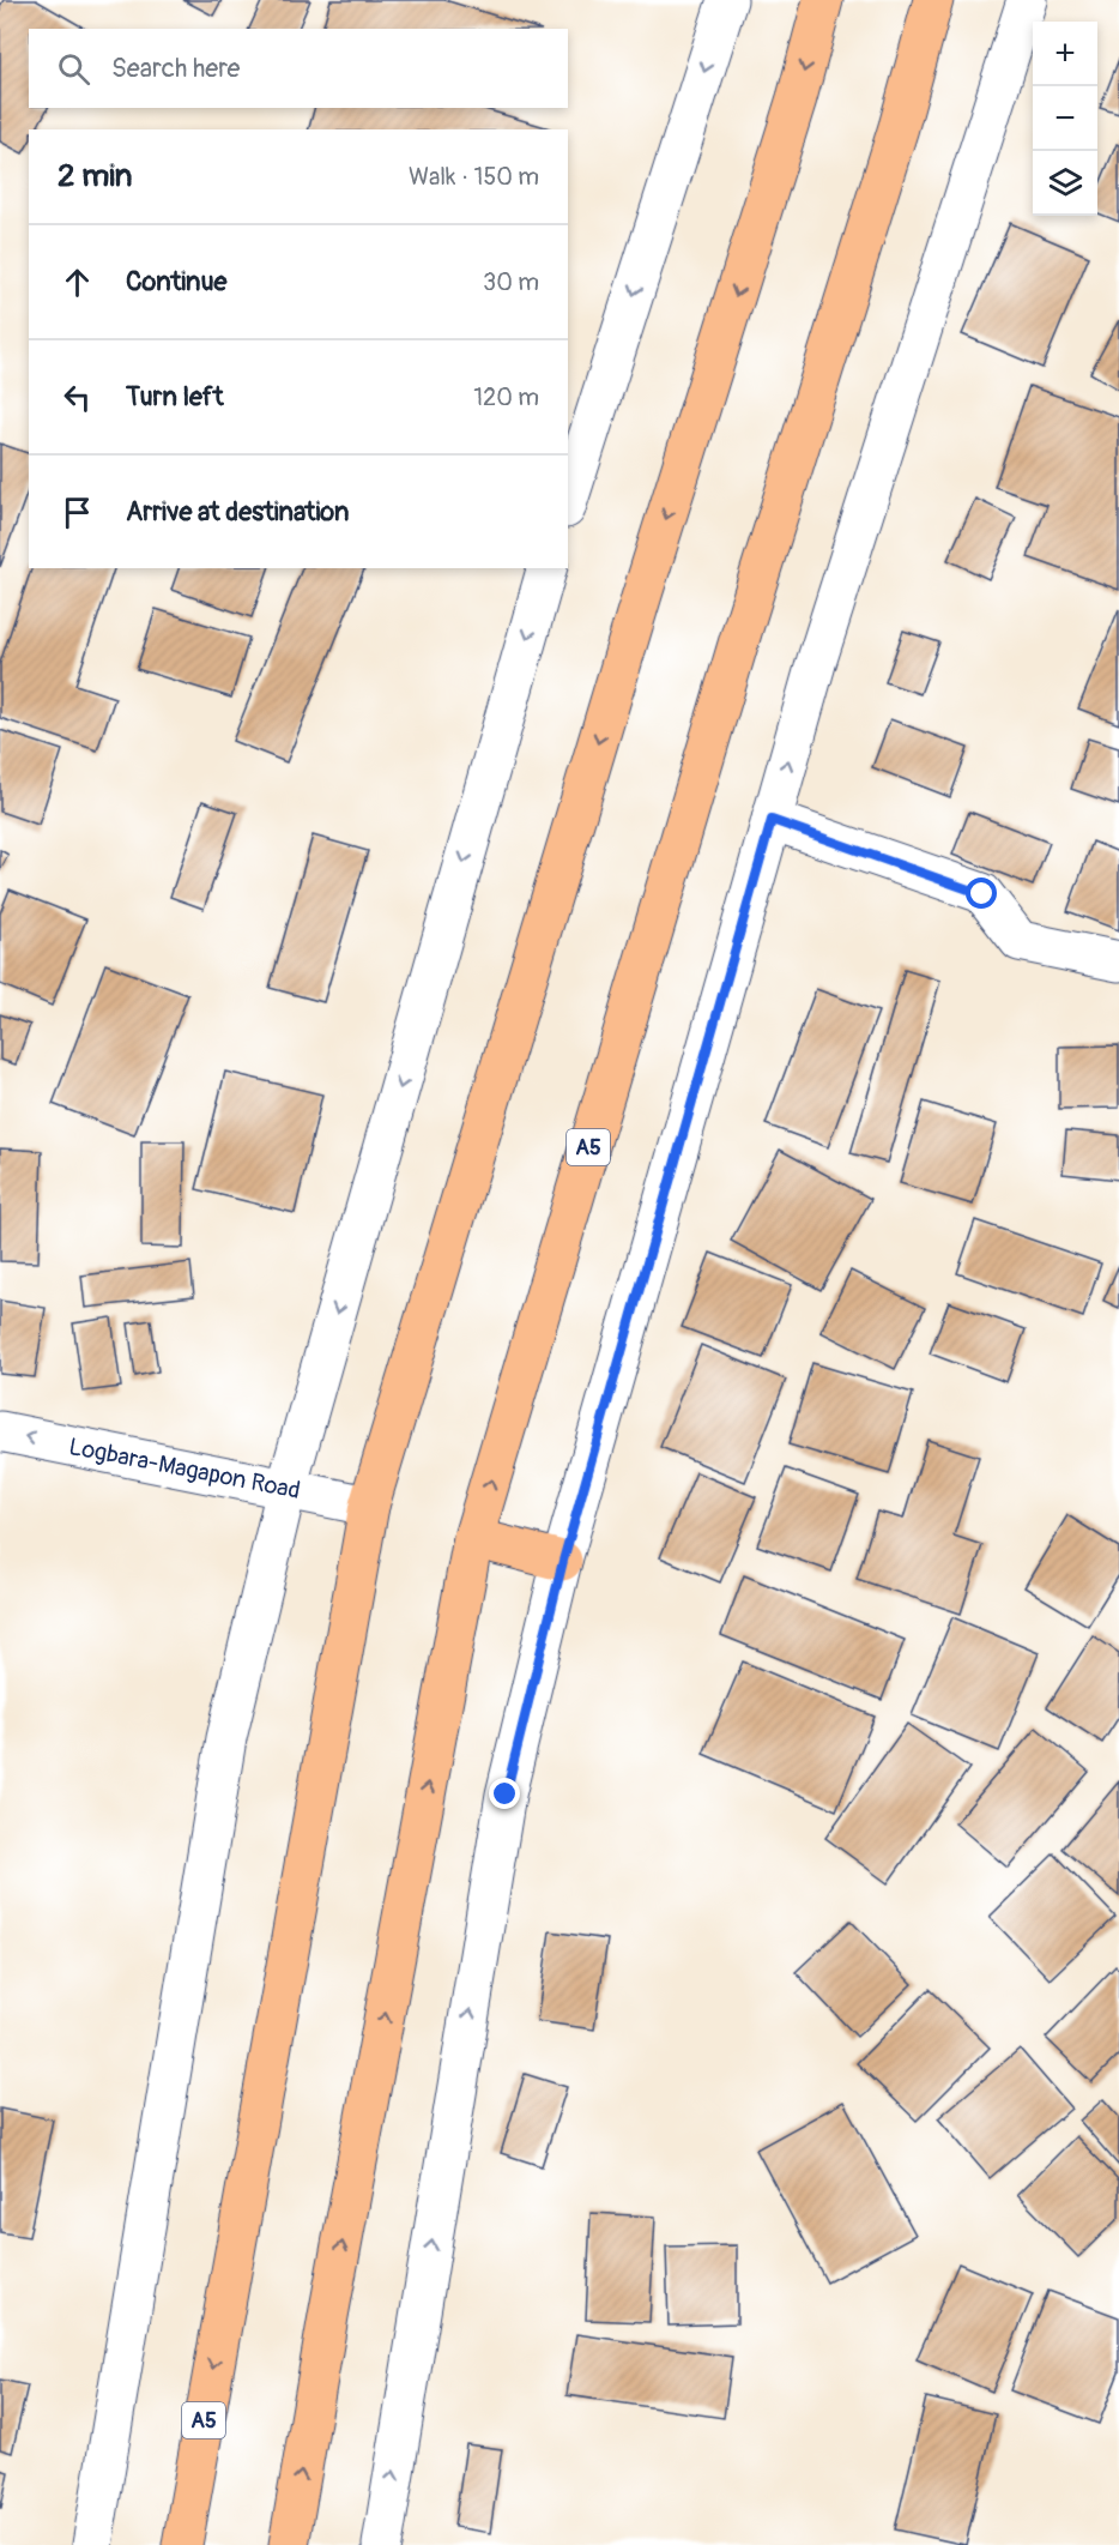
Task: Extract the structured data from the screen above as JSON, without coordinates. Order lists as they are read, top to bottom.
{
  "streets": {
    "highway": ["A5"],
    "street": ["Logbara-Magapon Road"]
  },
  "crossings": [
    ["A5", "Logbara-Magapon Road"]
  ],
  "one_way": ["Logbara-Magapon Road"],
  "page": {
    "map_buttons": ["+", "−"],
    "search": "Search here",
    "heading": ["2 min", "Walk · 150 m"],
    "list": [
      ["Continue", "30 m"],
      ["Turn left", "120 m"],
      "Arrive at destination"
    ]
  }
}
